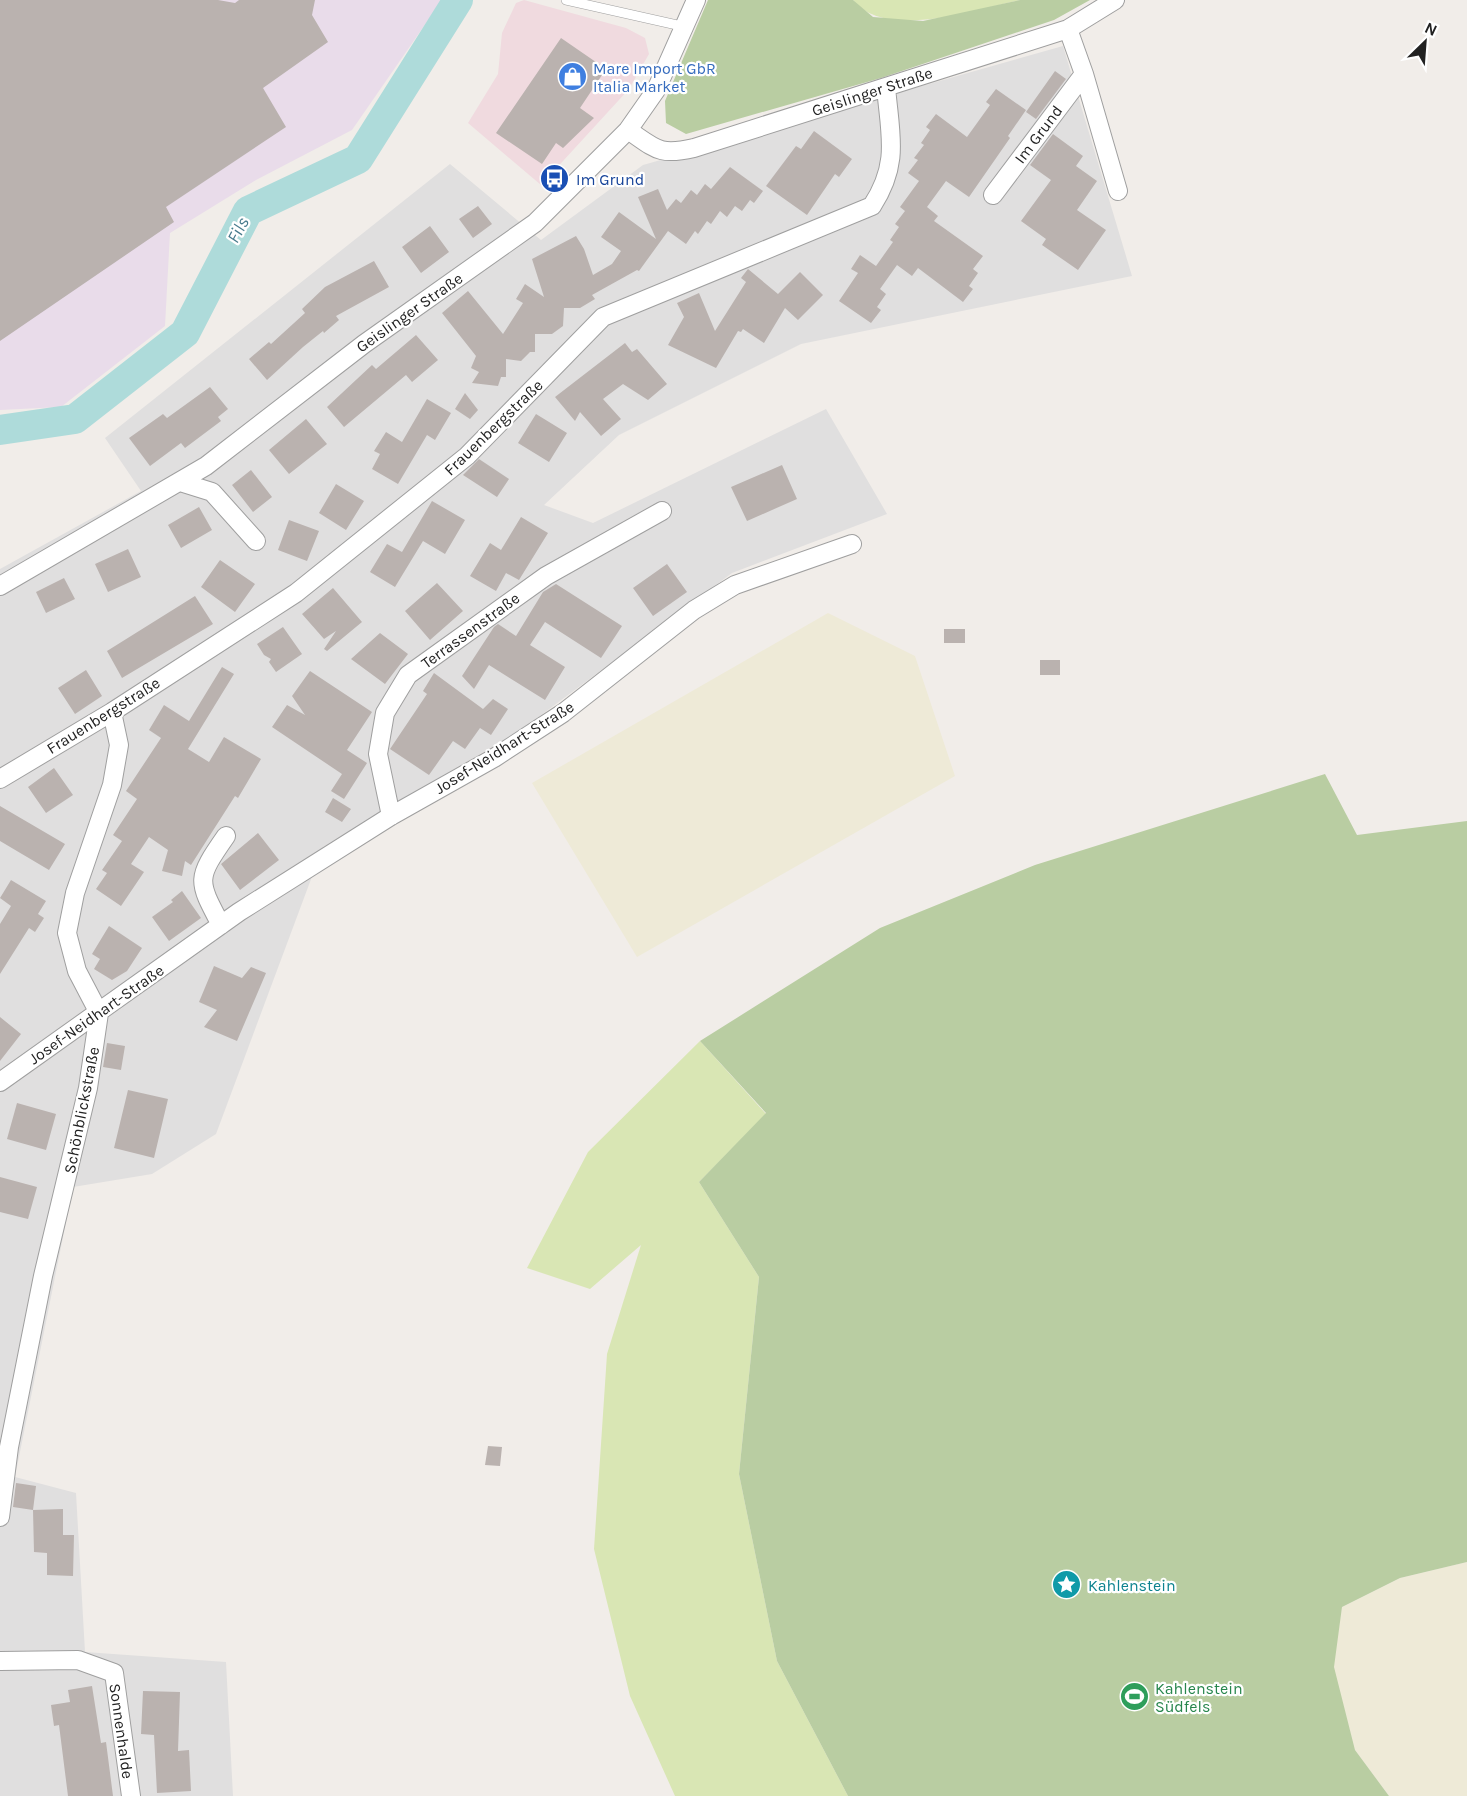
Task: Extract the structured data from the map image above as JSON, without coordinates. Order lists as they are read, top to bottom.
{
  "streets": {
    "street": [
      "Geislinger Straße",
      "Im Grund",
      "Frauenbergstraße",
      "Terrassenstraße",
      "Josef-Neidhart-Straße",
      "Schönblickstraße",
      "Sonnenhalde"
    ]
  },
  "crossings": [
    ["Geislinger Straße", "Frauenbergstraße"],
    ["Terrassenstraße", "Josef-Neidhart-Straße"],
    ["Josef-Neidhart-Straße", "Schönblickstraße"]
  ],
  "water": ["Fils"],
  "places": {
    "shop": ["Mare Import GbR Italia Market"],
    "bus stop": ["Im Grund"],
    "place": ["Kahlenstein"],
    "sports": ["Kahlenstein Südfels"]
  },
  "north": "top right"
}
